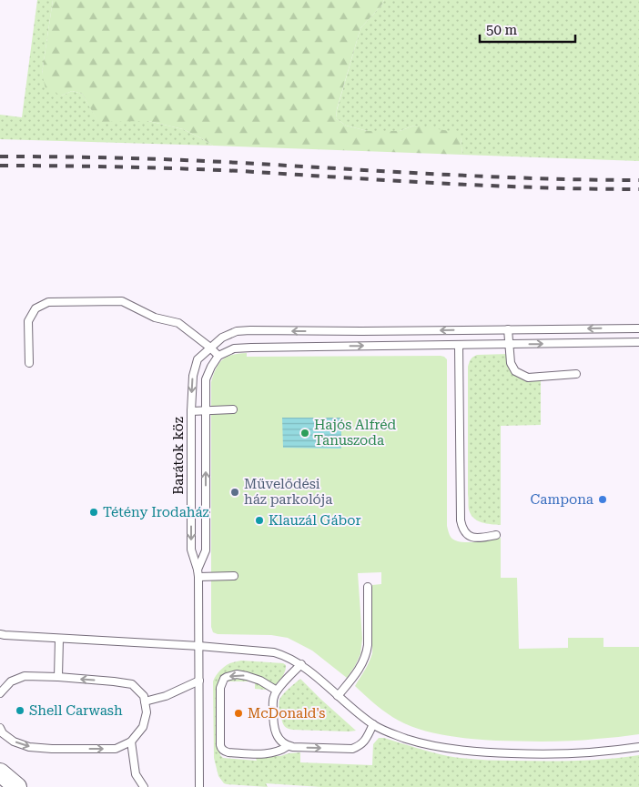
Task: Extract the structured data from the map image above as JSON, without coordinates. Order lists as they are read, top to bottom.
{
  "streets": {
    "lane": ["Barátok köz"]
  },
  "places": [
    "Hajós Alfréd Tanuszoda",
    "Művelődési ház parkolója",
    "Campona",
    "Tétény Irodaház",
    "Klauzál Gábor",
    "Shell Carwash",
    "McDonald's"
  ],
  "scale_bar": "50 m"
}
